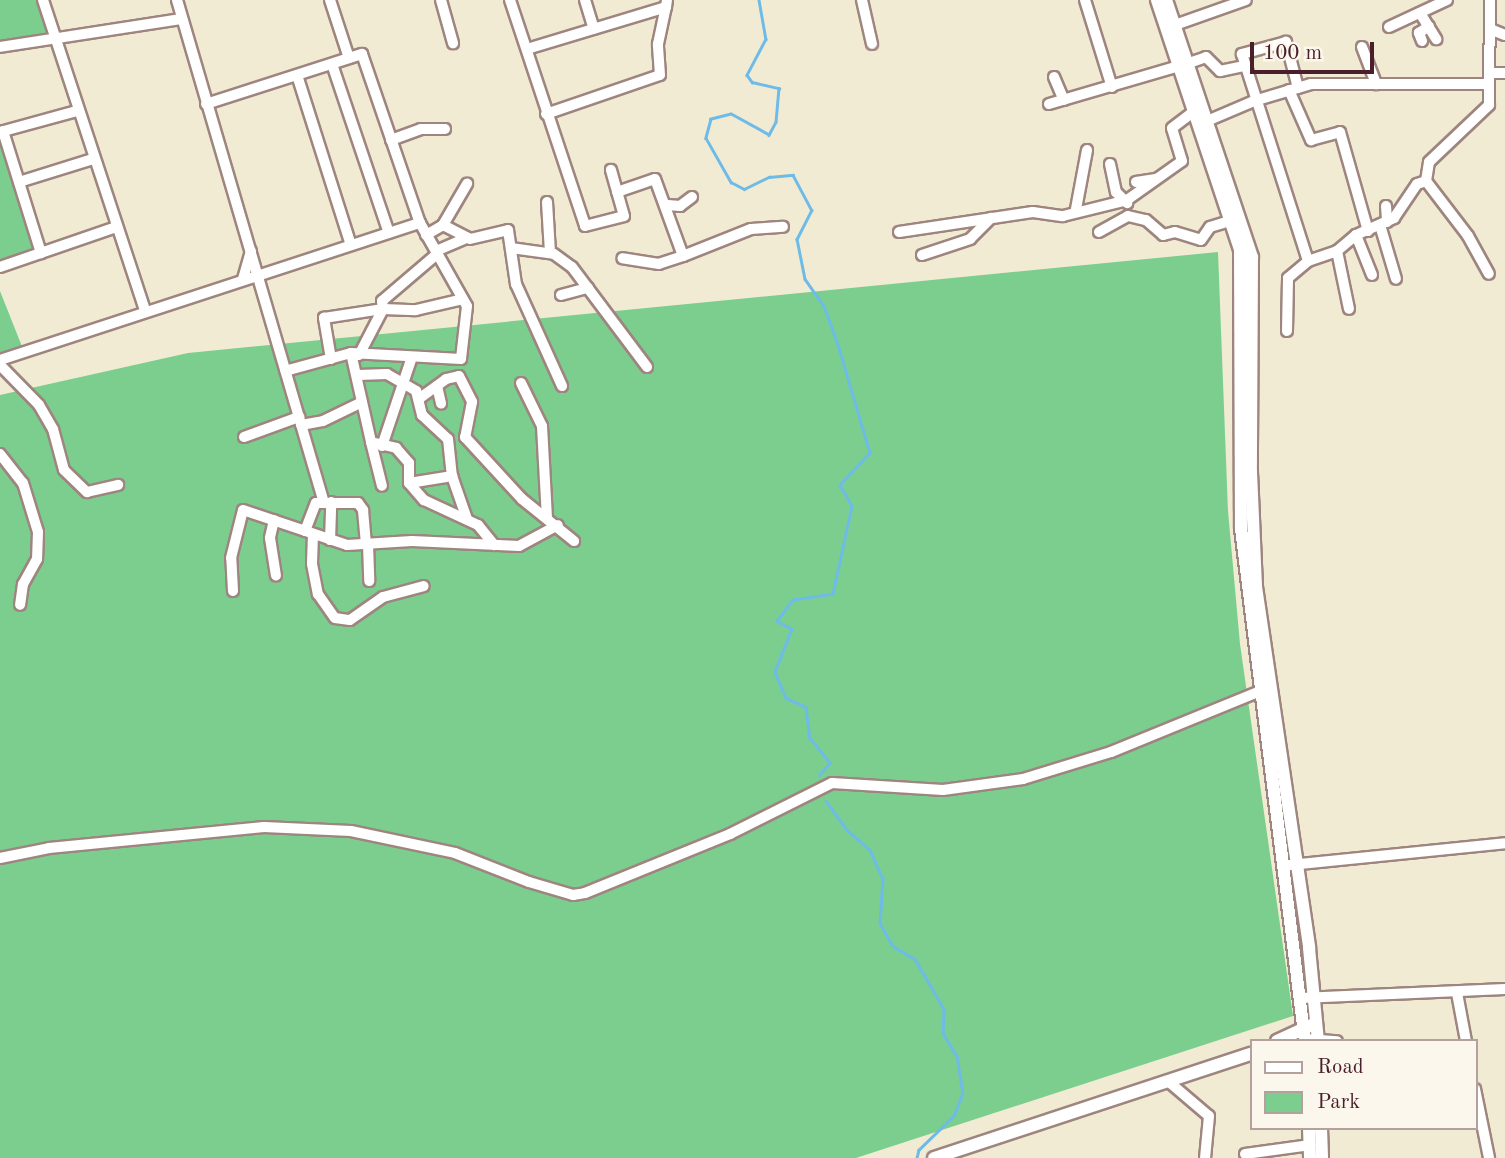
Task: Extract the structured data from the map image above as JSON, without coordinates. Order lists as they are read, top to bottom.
{
  "legend": ["Road", "Park"],
  "scale_bar": "100 m"
}
